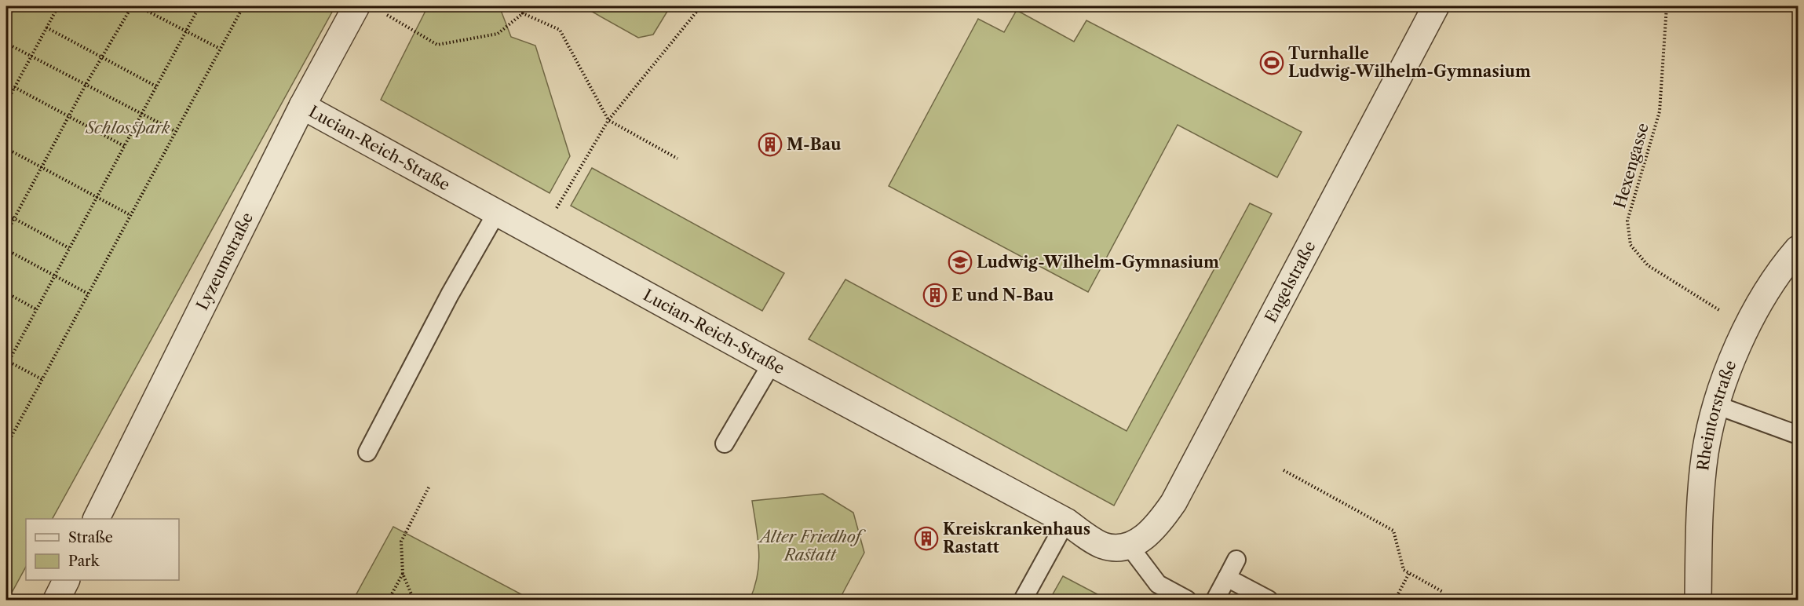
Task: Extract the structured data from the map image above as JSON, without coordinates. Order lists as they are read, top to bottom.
{
  "streets": {
    "street": [
      "Lucian-Reich-Straße",
      "Lyzeumstraße",
      "Engelstraße",
      "Rheintorstraße"
    ],
    "path": ["Hexengasse"]
  },
  "crossings": [
    ["Lucian-Reich-Straße", "Lyzeumstraße"],
    ["Lucian-Reich-Straße", "Engelstraße"],
    ["Hexengasse", "Rheintorstraße"]
  ],
  "parks": ["Schlosspark", "Alter Friedhof Rastatt"],
  "places": {
    "sports": ["Turnhalle Ludwig-Wilhelm-Gymnasium"],
    "building": ["M-Bau", "E und N-Bau", "Kreiskrankenhaus Rastatt"],
    "school or university": ["Ludwig-Wilhelm-Gymnasium"]
  },
  "legend": ["Straße", "Park"]
}
